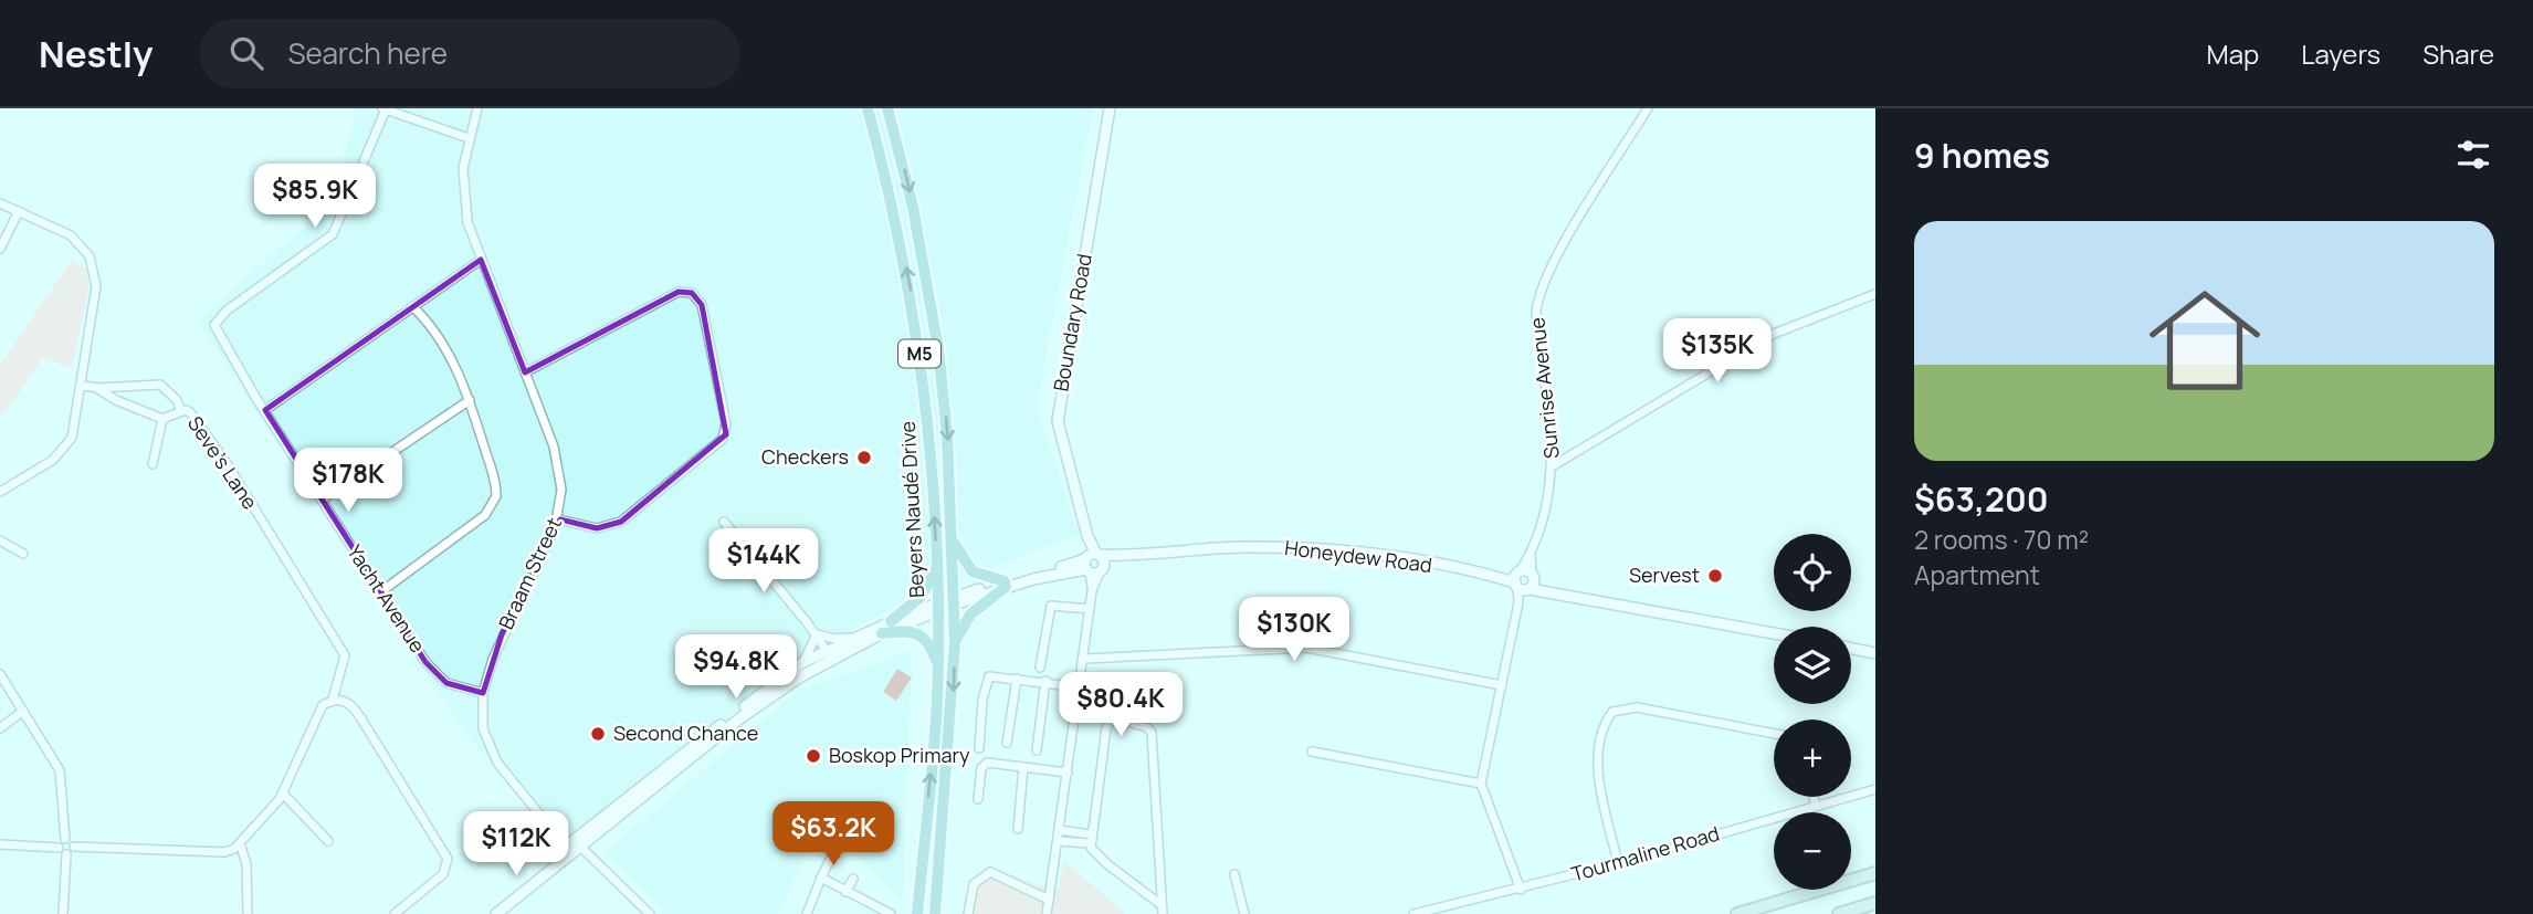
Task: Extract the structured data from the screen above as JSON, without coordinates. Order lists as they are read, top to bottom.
{
  "streets": {
    "main road": ["M5", "Beyers Naudé Drive"],
    "street": [
      "Boundary Road",
      "Sunrise Avenue",
      "Seve's Lane",
      "Honeydew Road",
      "Braam Street",
      "Yacht Avenue",
      "Tourmaline Road"
    ]
  },
  "crossings": [
    ["Boundary Road", "Honeydew Road"],
    ["Sunrise Avenue", "Honeydew Road"],
    ["Beyers Naudé Drive", "Honeydew Road"],
    ["Braam Street", "Yacht Avenue"]
  ],
  "places": [
    "Checkers",
    "Servest",
    "Second Chance",
    "Boskop Primary"
  ],
  "page": {
    "header": "Nestly",
    "search": "Search here",
    "nav": ["Map", "Layers", "Share"],
    "heading": "9 homes",
    "price": [
      "$85.9K",
      "$135K",
      "$178K",
      "$144K",
      "$130K",
      "$94.8K",
      "$80.4K",
      "$63.2K",
      "$112K"
    ],
    "list": [
      {
        "name": "$63,200",
        "note": "2 rooms · 70 m² · Apartment"
      }
    ],
    "map_buttons": ["+", "−"]
  }
}
